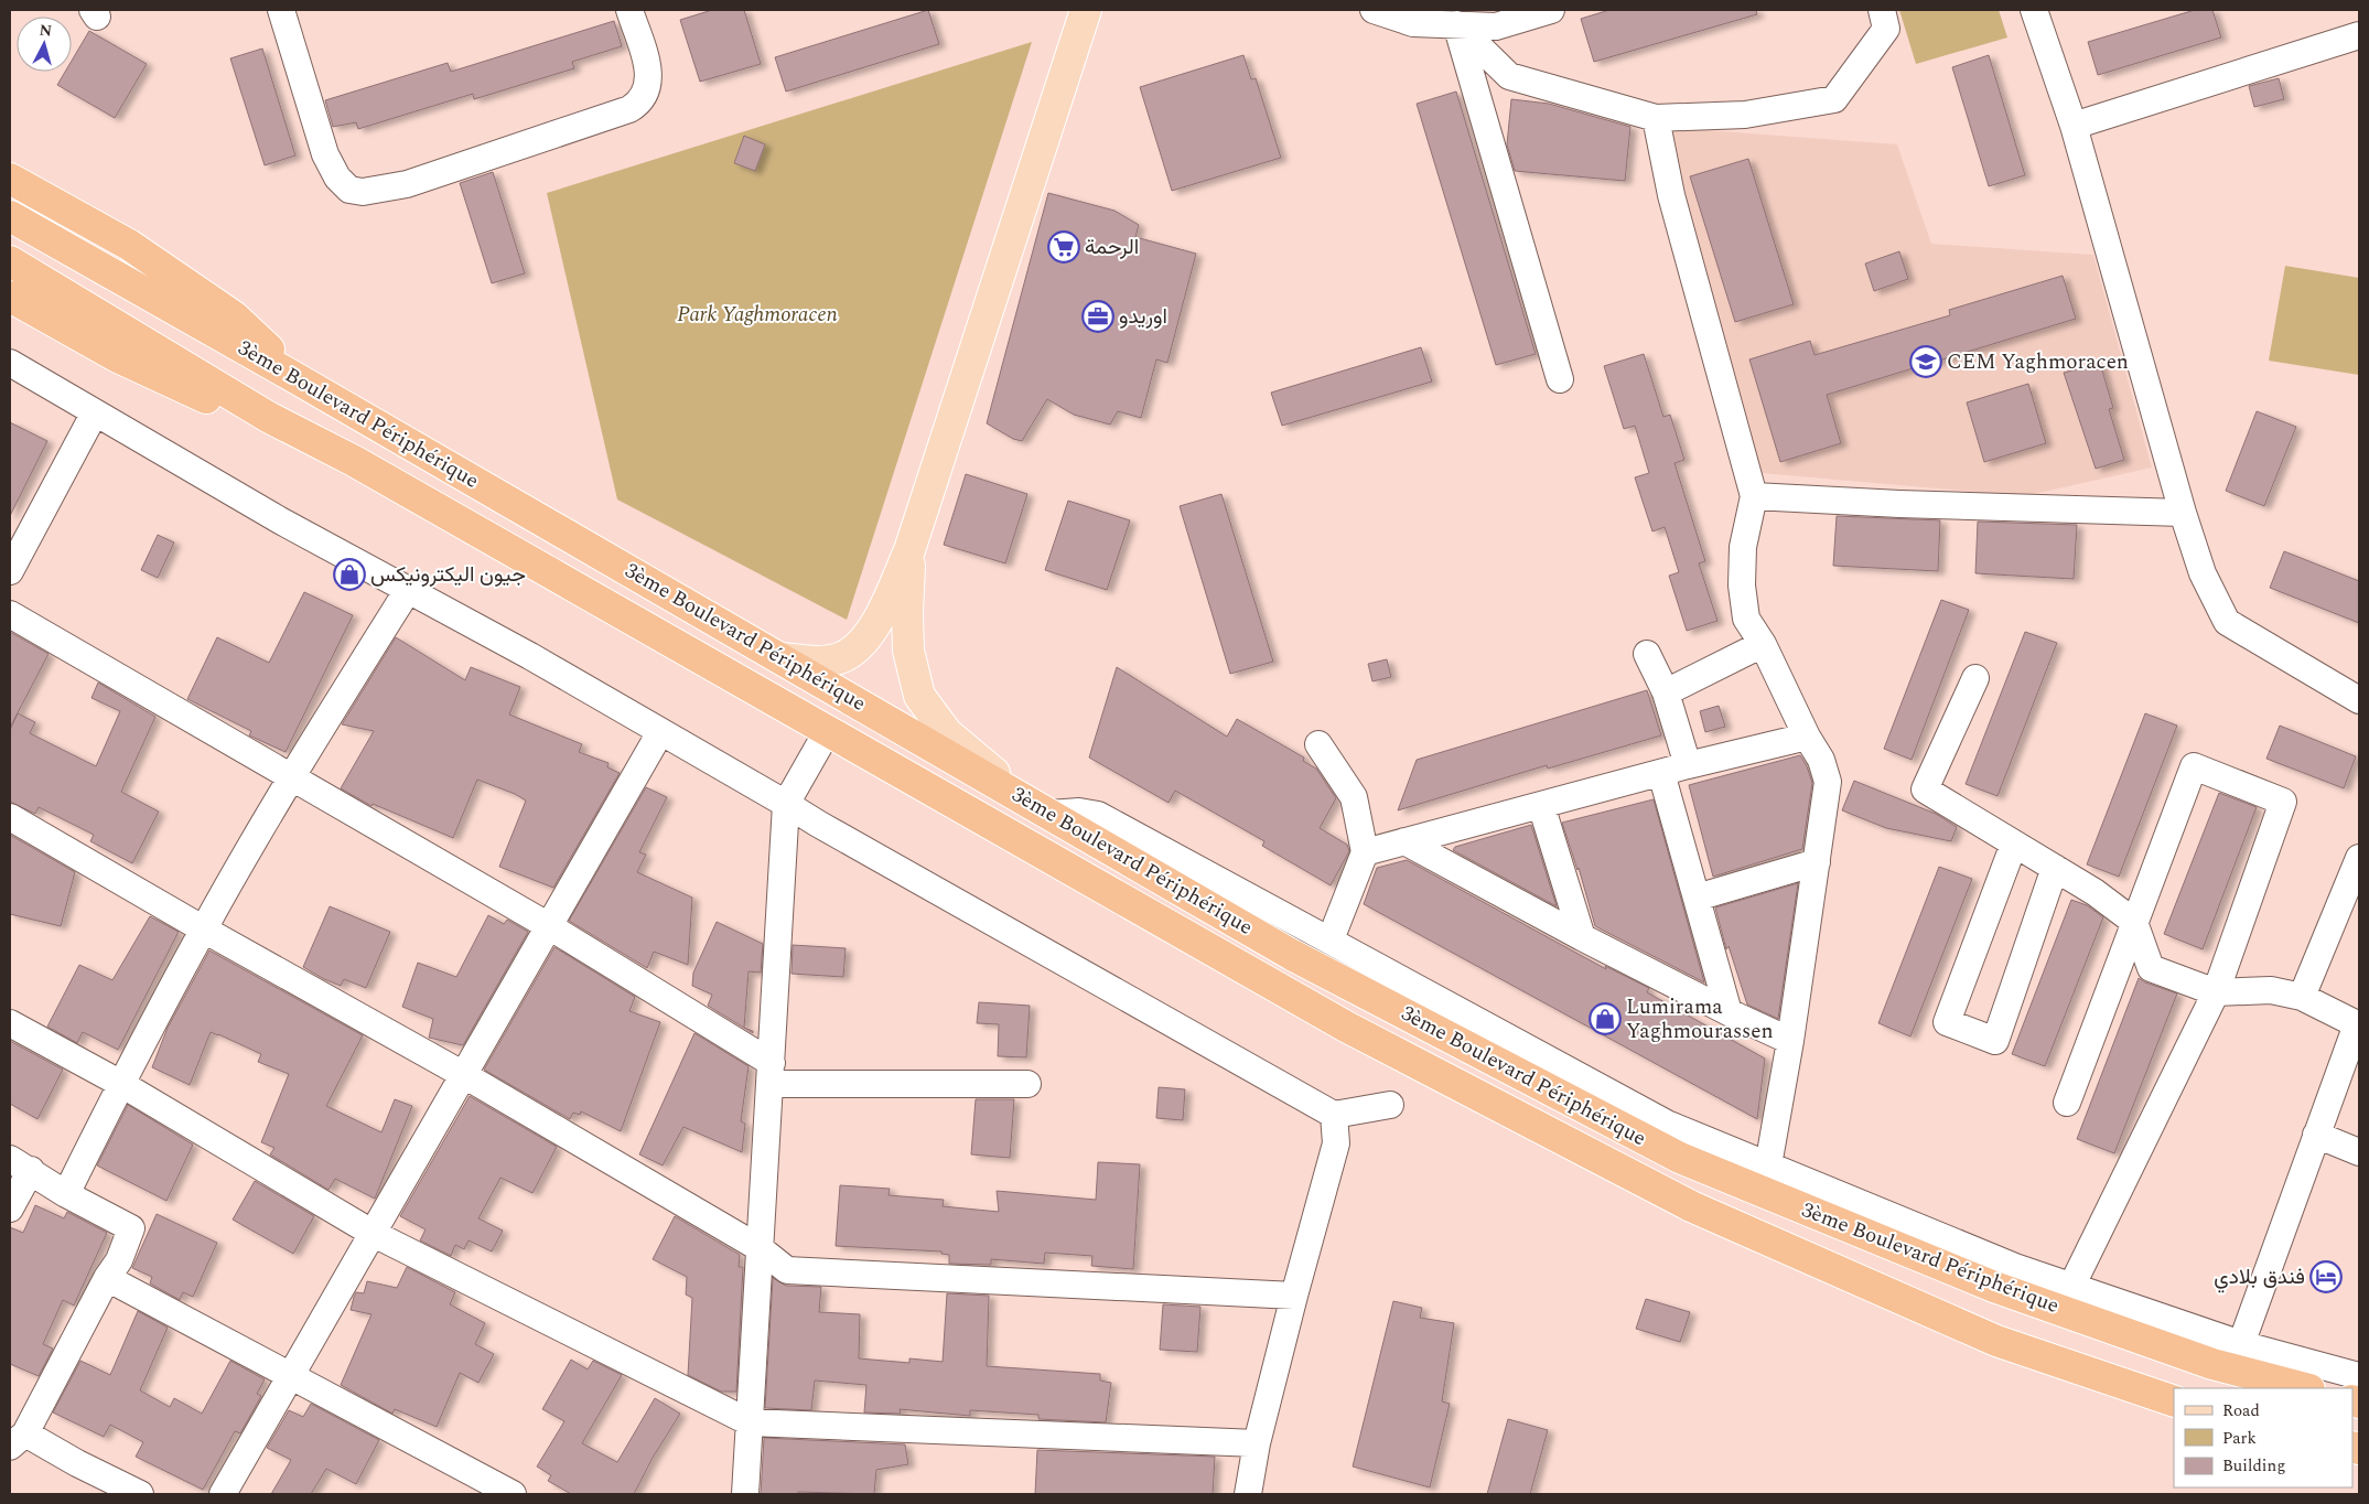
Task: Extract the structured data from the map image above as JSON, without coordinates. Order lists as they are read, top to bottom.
{
  "streets": {
    "highway": ["3ème Boulevard Périphérique"]
  },
  "parks": ["Park Yaghmoracen"],
  "places": {
    "supermarket": ["الرحمة"],
    "office": ["اوريدو"],
    "school or university": ["CEM Yaghmoracen"],
    "shop": ["جيون اليكترونيكس", "Lumirama Yaghmourassen"],
    "hotel": ["فندق بلادي"]
  },
  "legend": ["Road", "Park", "Building"],
  "north": "top"
}
